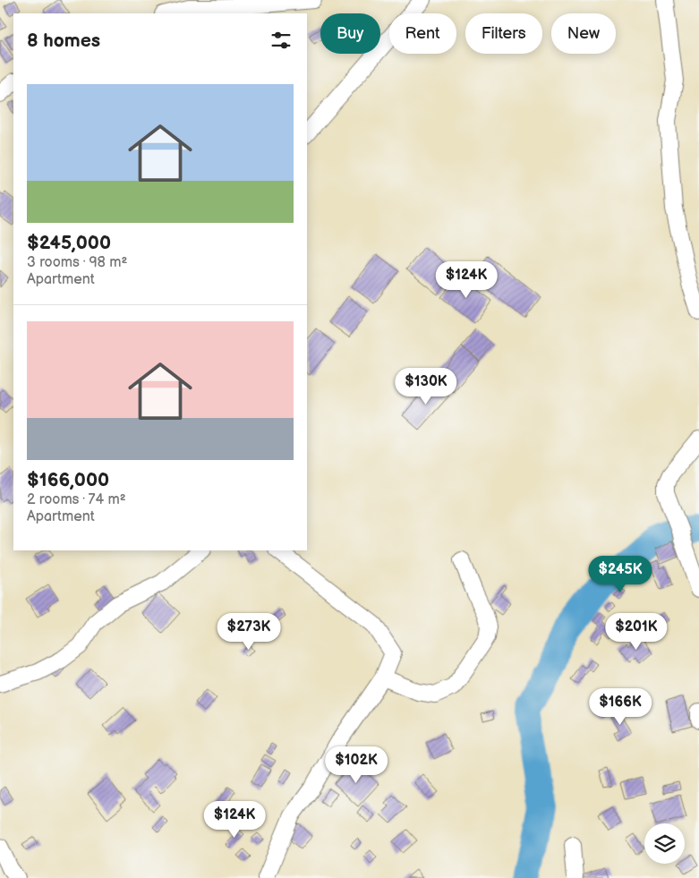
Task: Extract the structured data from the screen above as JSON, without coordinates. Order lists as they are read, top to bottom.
{
  "page": {
    "chip": [
      "Buy",
      "Rent",
      "Filters",
      "New"
    ],
    "heading": "8 homes",
    "list": [
      {
        "name": "$245,000",
        "note": "3 rooms · 98 m² · Apartment"
      },
      {
        "name": "$166,000",
        "note": "2 rooms · 74 m² · Apartment"
      }
    ],
    "price": [
      "$124K",
      "$130K",
      "$245K",
      "$273K",
      "$201K",
      "$166K",
      "$102K",
      "$124K"
    ]
  }
}
